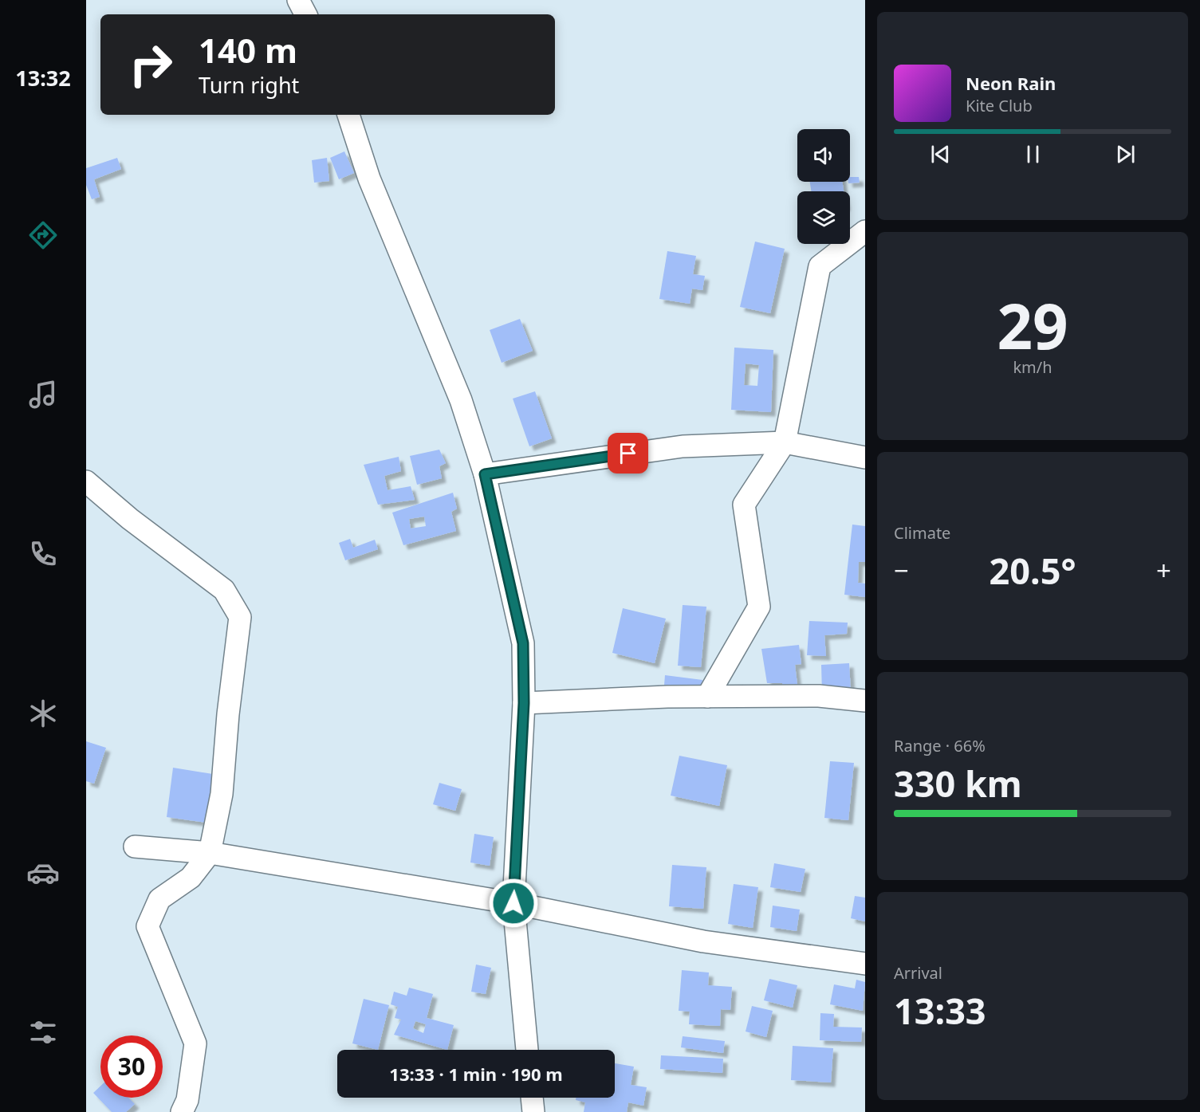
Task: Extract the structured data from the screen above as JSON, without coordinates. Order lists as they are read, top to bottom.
{
  "page": {
    "tabs": "13:32",
    "turn": ["140 m", "Turn right"],
    "song": ["Neon Rain", "Kite Club"],
    "tile": [
      ["29", "km/h"],
      "Climate",
      ["Range · 66%", "330 km"],
      ["Arrival", "13:33"]
    ],
    "heat": ["−", "20.5°", "+"],
    "limit": "30",
    "trip": "13:33 · 1 min · 190 m"
  }
}
